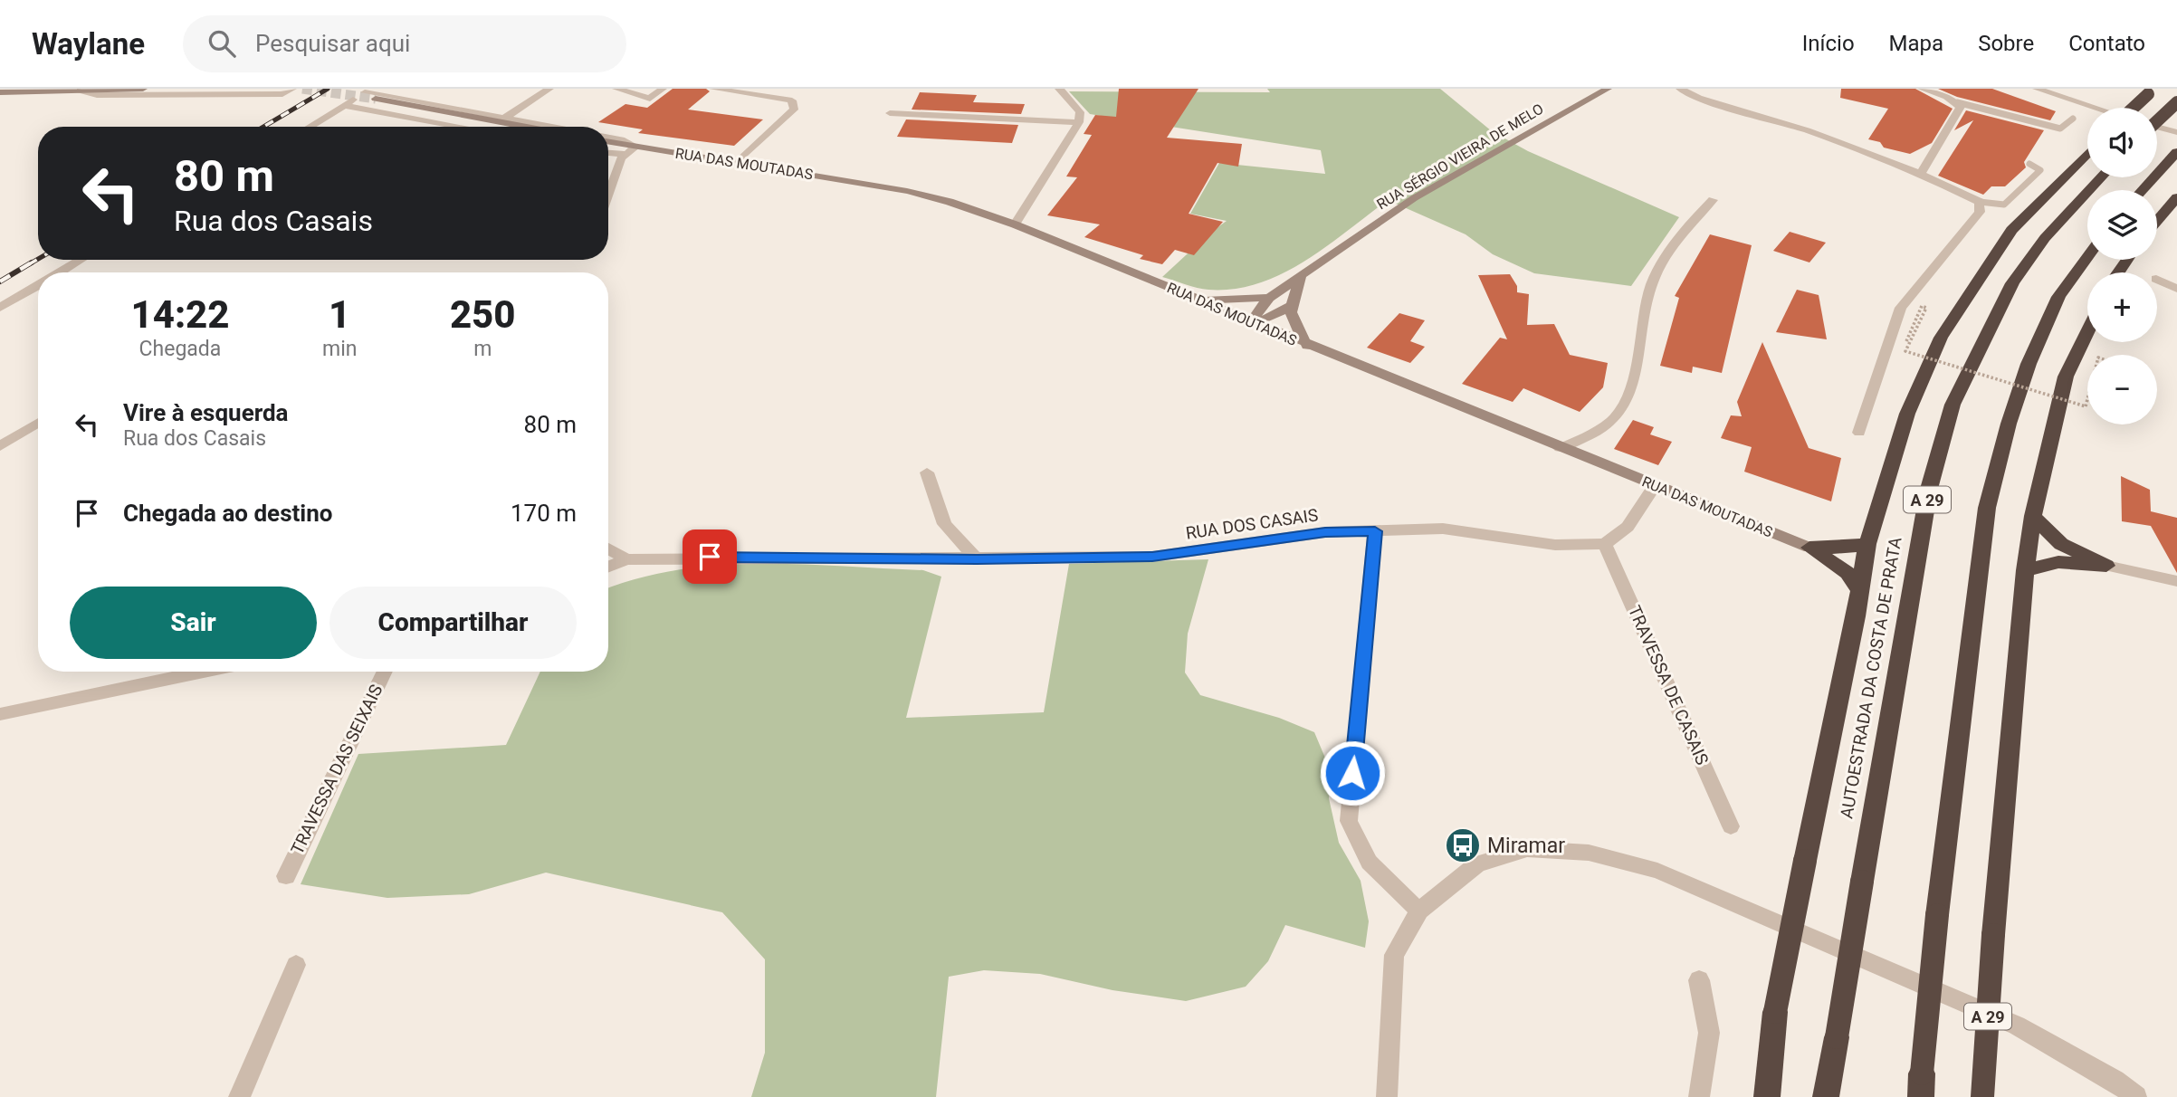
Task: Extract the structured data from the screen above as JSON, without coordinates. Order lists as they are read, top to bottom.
{
  "streets": {
    "highway": ["A 29", "AUTOESTRADA DA COSTA DE PRATA"],
    "main road": ["RUA SÉRGIO VIEIRA DE MELO", "RUA DAS MOUTADAS"],
    "street": ["RUA DOS CASAIS", "TRAVESSA DE CASAIS", "TRAVESSA DAS SEIXAIS"]
  },
  "crossings": [
    ["RUA SÉRGIO VIEIRA DE MELO", "RUA DAS MOUTADAS"],
    ["RUA DOS CASAIS", "TRAVESSA DE CASAIS"]
  ],
  "places": {
    "bus stop": ["Miramar"]
  },
  "page": {
    "header": "Waylane",
    "search": "Pesquisar aqui",
    "nav": [
      "Início",
      "Mapa",
      "Sobre",
      "Contato"
    ],
    "map_buttons": ["+", "−"],
    "turn": ["80 m", "Rua dos Casais"],
    "eta": [
      "14:22",
      "Chegada",
      "1",
      "min",
      "250",
      "m"
    ],
    "list": [
      {
        "name": "Vire à esquerda",
        "note": "Rua dos Casais",
        "value": "80 m"
      },
      {
        "name": "Chegada ao destino",
        "value": "170 m"
      }
    ],
    "buttons": ["Sair", "Compartilhar"]
  }
}
